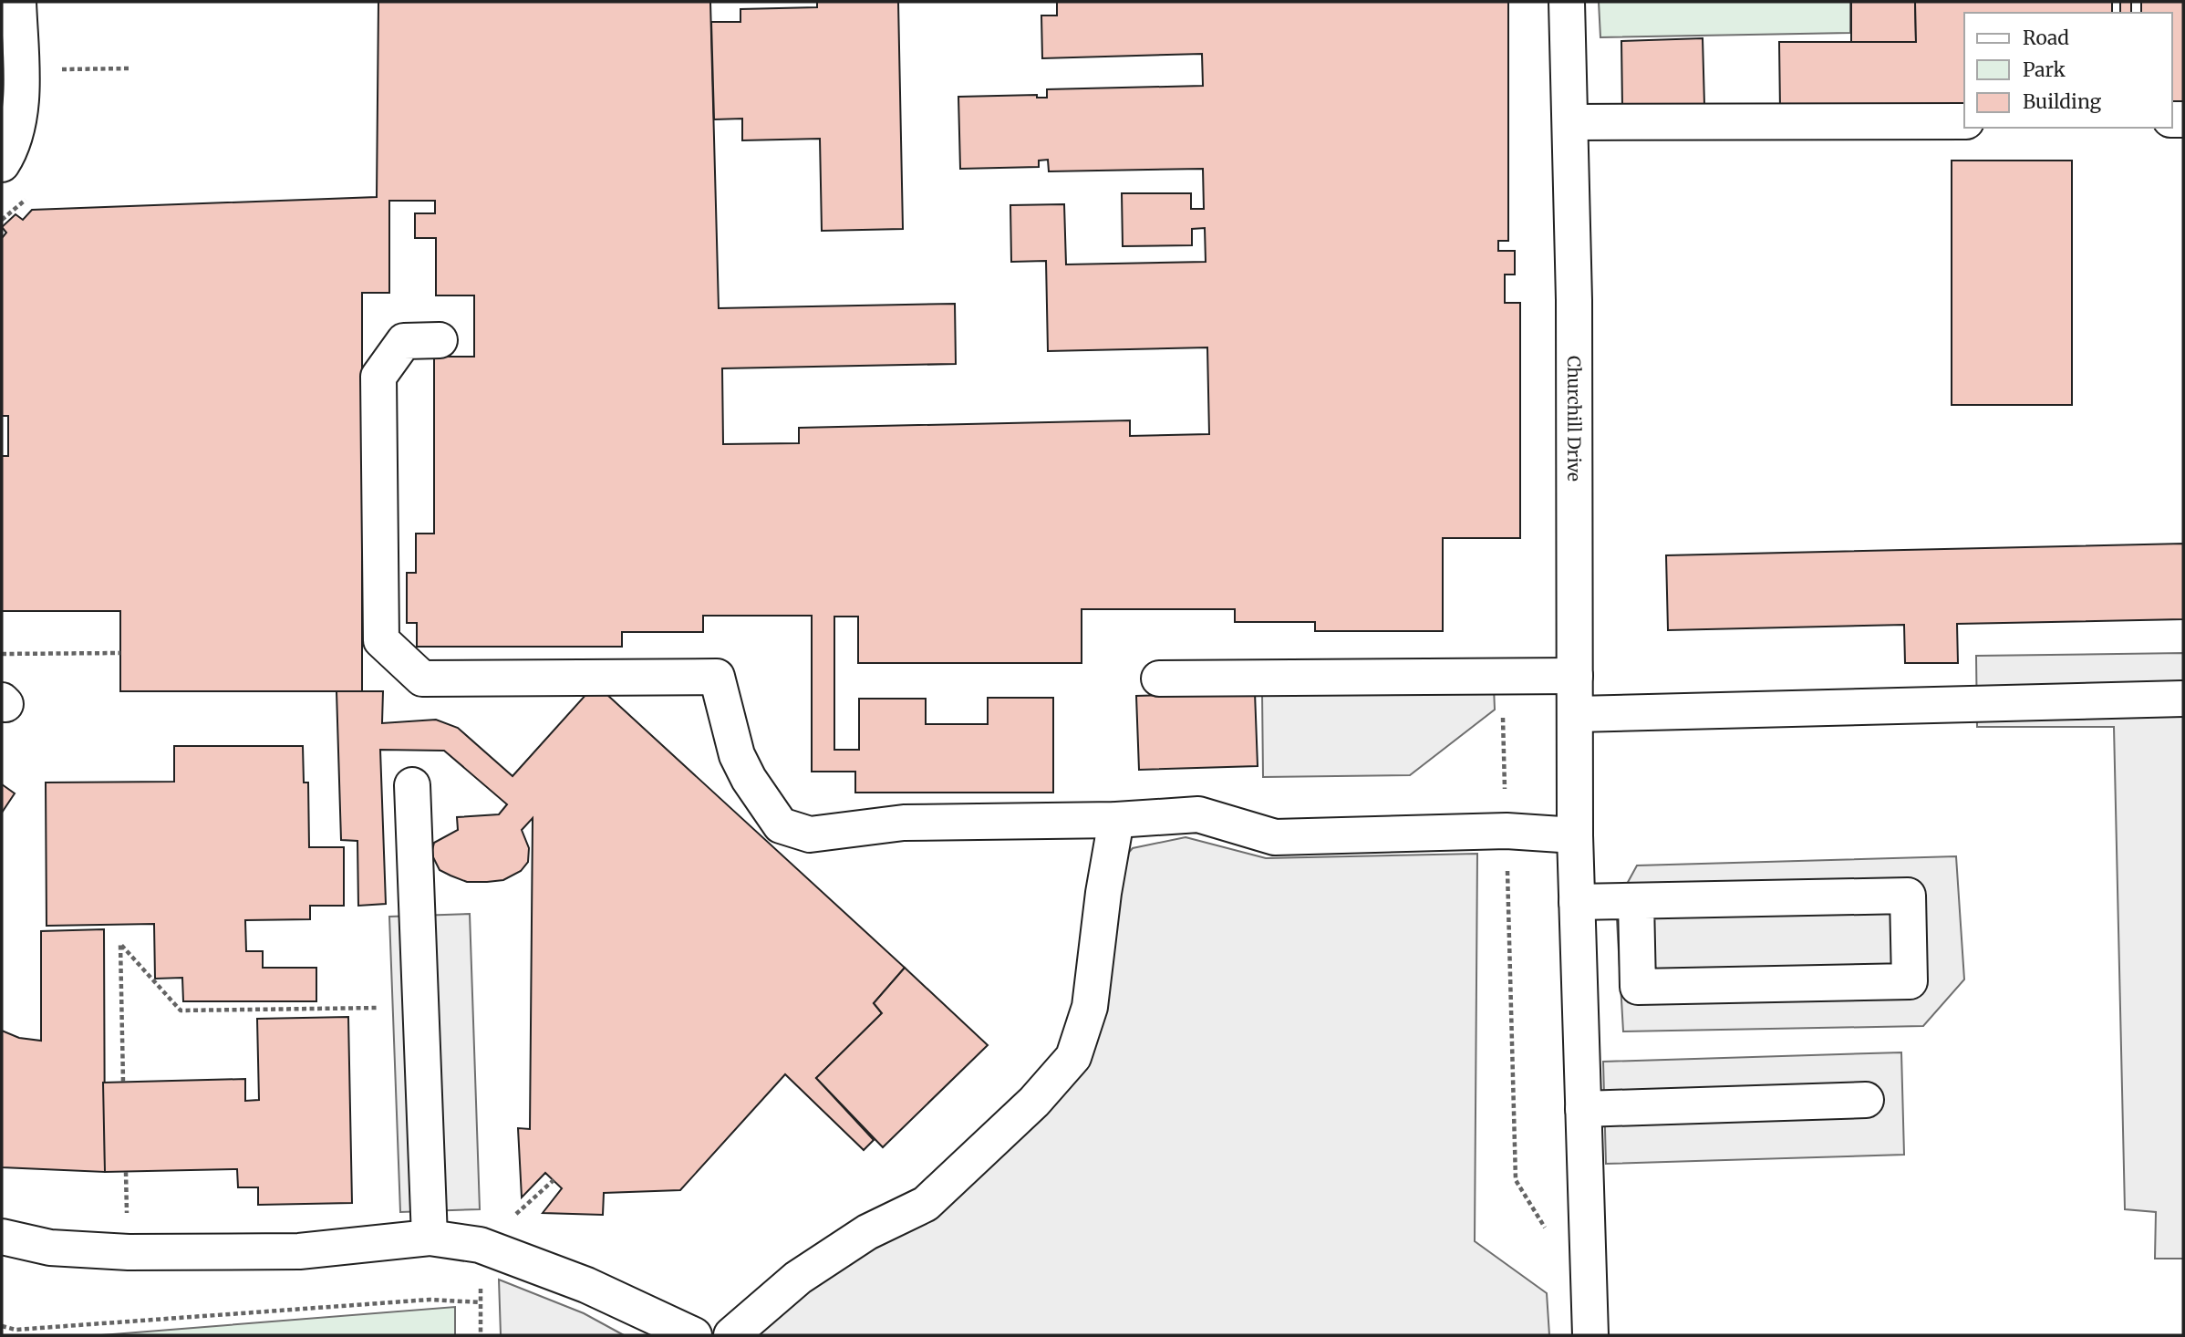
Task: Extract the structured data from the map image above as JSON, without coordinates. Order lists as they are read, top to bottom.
{
  "streets": {
    "street": ["Churchill Drive"]
  },
  "legend": ["Road", "Park", "Building"]
}
